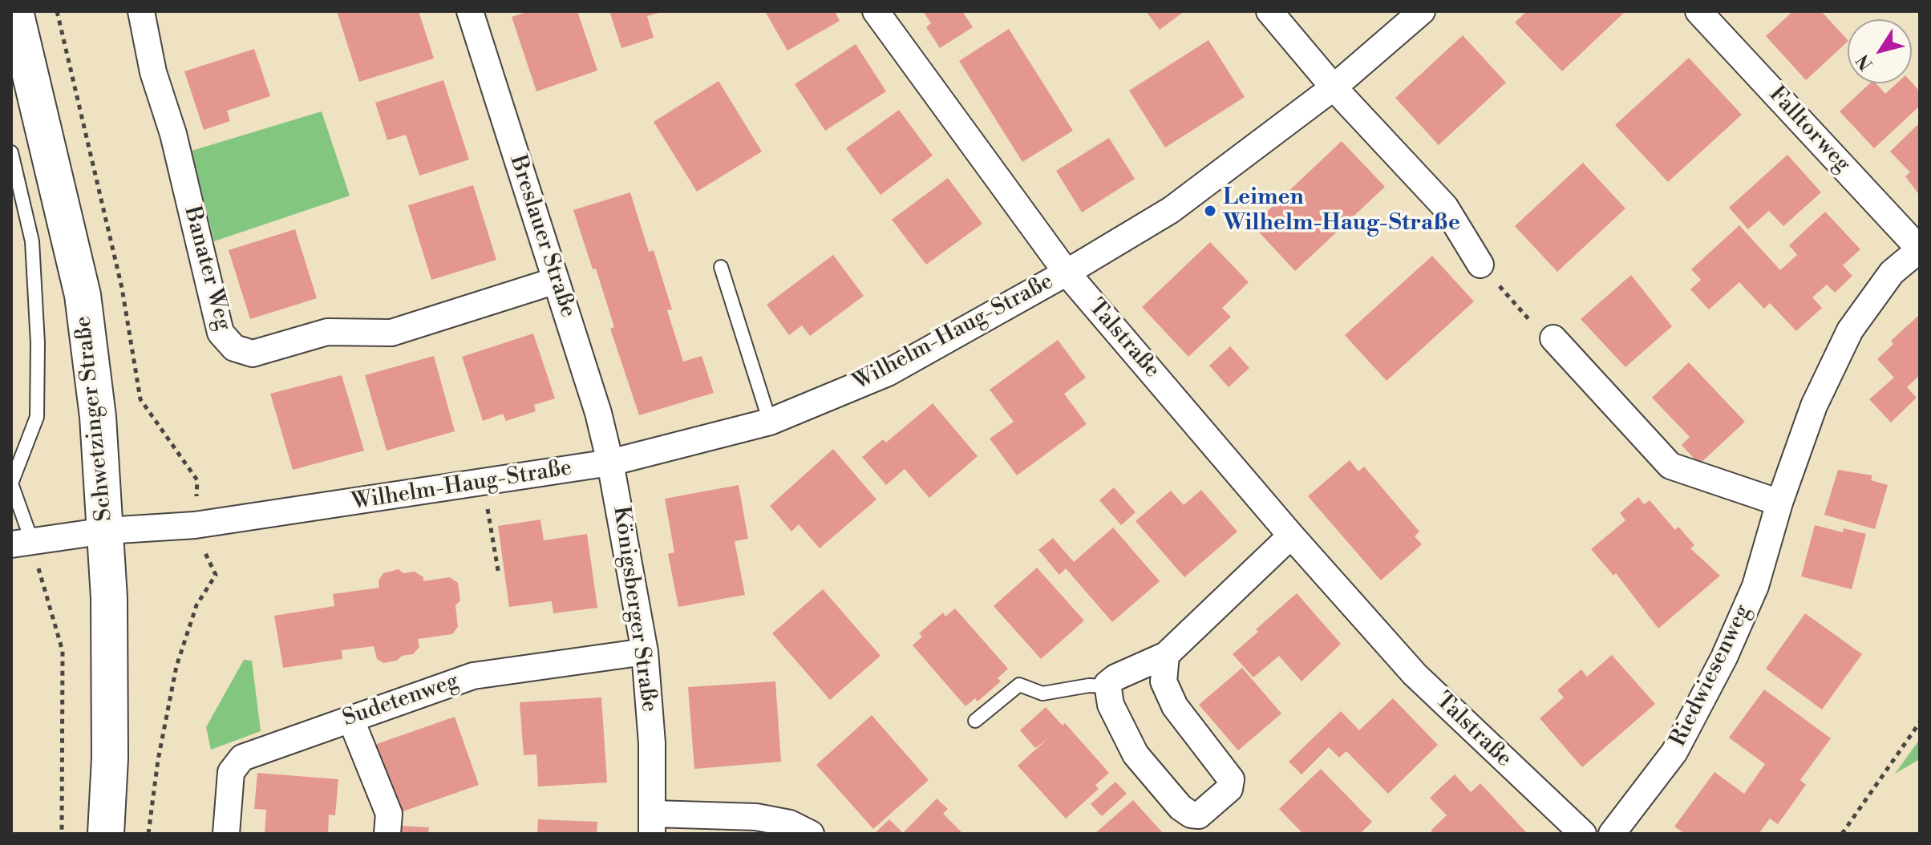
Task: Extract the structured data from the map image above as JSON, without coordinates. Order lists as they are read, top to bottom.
{
  "streets": {
    "main road": ["Schwetzinger Straße"],
    "street": [
      "Falltorweg",
      "Breslauer Straße",
      "Banater Weg",
      "Wilhelm-Haug-Straße",
      "Talstraße",
      "Königsberger Straße",
      "Riedwiesenweg",
      "Sudetenweg"
    ]
  },
  "crossings": [
    ["Falltorweg", "Riedwiesenweg"],
    ["Breslauer Straße", "Banater Weg"],
    ["Breslauer Straße", "Wilhelm-Haug-Straße"],
    ["Breslauer Straße", "Königsberger Straße"],
    ["Wilhelm-Haug-Straße", "Talstraße"],
    ["Wilhelm-Haug-Straße", "Schwetzinger Straße"],
    ["Wilhelm-Haug-Straße", "Königsberger Straße"],
    ["Königsberger Straße", "Sudetenweg"]
  ],
  "places": ["Leimen Wilhelm-Haug-Straße"],
  "north": "bottom left"
}
